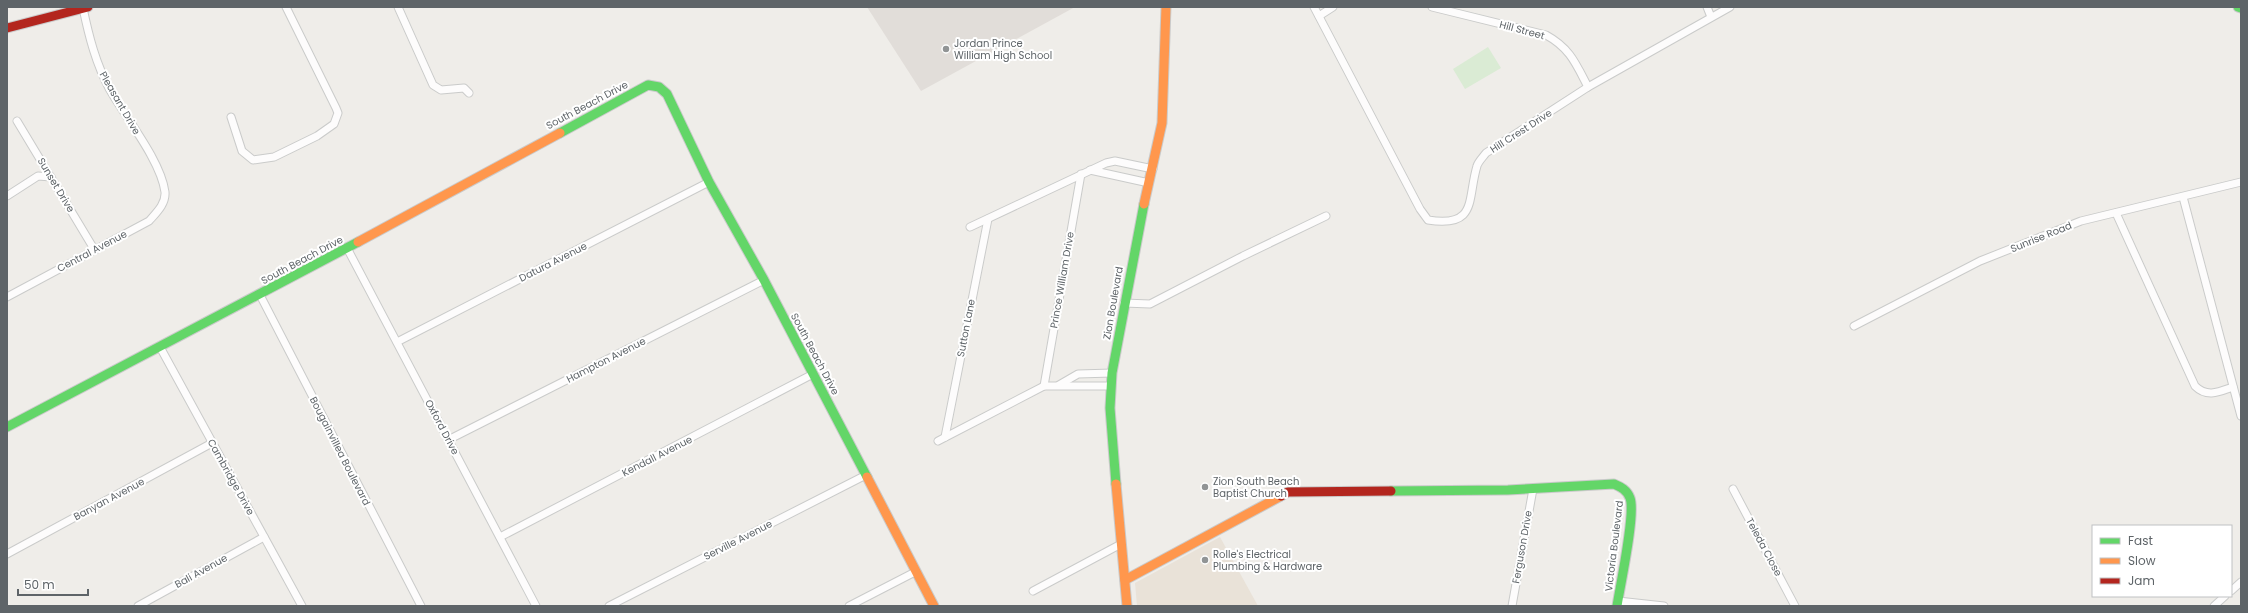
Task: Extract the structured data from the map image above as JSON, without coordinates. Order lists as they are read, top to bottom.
{
  "streets": {
    "street": [
      "Hill Street",
      "Pleasant Drive",
      "South Beach Drive",
      "Hill Crest Drive",
      "Sunset Drive",
      "Sunrise Road",
      "Central Avenue",
      "Datura Avenue",
      "Prince William Drive",
      "Zion Boulevard",
      "Sutton Lane",
      "Hampton Avenue",
      "Oxford Drive",
      "Bougainvillea Boulevard",
      "Kendall Avenue",
      "Cambridge Drive",
      "Banyan Avenue",
      "Serville Avenue",
      "Victoria Boulevard",
      "Ferguson Drive",
      "Teleda Close",
      "Bali Avenue"
    ]
  },
  "crossings": [
    ["Hill Street", "Hill Crest Drive"],
    ["Pleasant Drive", "Central Avenue"],
    ["South Beach Drive", "Datura Avenue"],
    ["South Beach Drive", "Hampton Avenue"],
    ["South Beach Drive", "Oxford Drive"],
    ["South Beach Drive", "Bougainvillea Boulevard"],
    ["South Beach Drive", "Kendall Avenue"],
    ["South Beach Drive", "Cambridge Drive"],
    ["South Beach Drive", "Serville Avenue"],
    ["Sunset Drive", "Central Avenue"],
    ["Datura Avenue", "Oxford Drive"],
    ["Hampton Avenue", "Oxford Drive"],
    ["Oxford Drive", "Kendall Avenue"],
    ["Cambridge Drive", "Banyan Avenue"],
    ["Cambridge Drive", "Bali Avenue"],
    ["Victoria Boulevard", "Ferguson Drive"]
  ],
  "places": ["Jordan Prince William High School", "Zion South Beach Baptist Church", "Rolle's Electrical Plumbing & Hardware"],
  "legend": ["Fast", "Slow", "Jam"],
  "scale_bar": "50 m"
}
